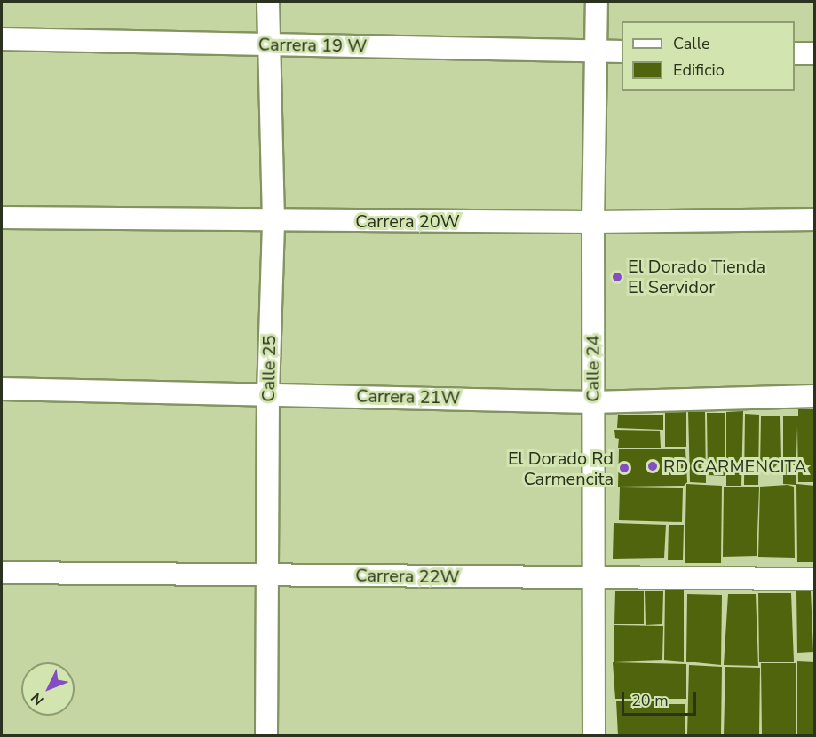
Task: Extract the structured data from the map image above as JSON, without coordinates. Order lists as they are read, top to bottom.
{
  "streets": {
    "street": [
      "Carrera 19 W",
      "Carrera 20W",
      "Calle 25",
      "Calle 24",
      "Carrera 21W",
      "Carrera 22W"
    ]
  },
  "crossings": [
    ["Carrera 19 W", "Calle 25"],
    ["Carrera 19 W", "Calle 24"],
    ["Carrera 20W", "Calle 25"],
    ["Carrera 20W", "Calle 24"],
    ["Calle 25", "Carrera 21W"],
    ["Calle 25", "Carrera 22W"],
    ["Calle 24", "Carrera 21W"],
    ["Calle 24", "Carrera 22W"]
  ],
  "places": ["El Dorado Tienda El Servidor", "RD CARMENCITA", "El Dorado Rd Carmencita"],
  "legend": ["Calle", "Edificio"],
  "scale_bar": "20 m",
  "north": "bottom left"
}
